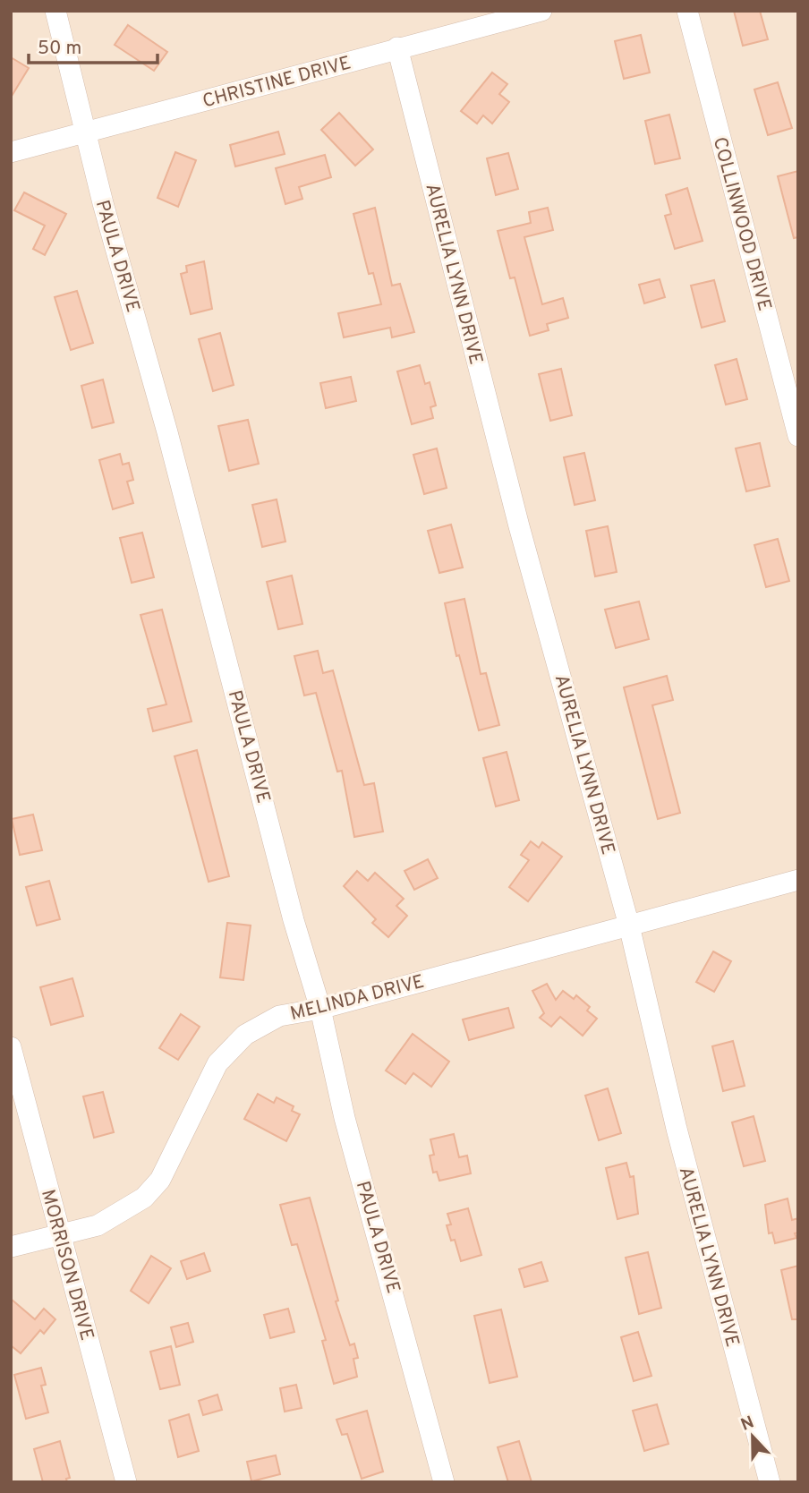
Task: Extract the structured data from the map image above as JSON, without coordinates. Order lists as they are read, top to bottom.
{
  "streets": {
    "street": [
      "CHRISTINE DRIVE",
      "COLLINWOOD DRIVE",
      "PAULA DRIVE",
      "AURELIA LYNN DRIVE",
      "MELINDA DRIVE",
      "MORRISON DRIVE"
    ]
  },
  "crossings": [
    ["CHRISTINE DRIVE", "PAULA DRIVE"],
    ["CHRISTINE DRIVE", "AURELIA LYNN DRIVE"],
    ["PAULA DRIVE", "MELINDA DRIVE"],
    ["AURELIA LYNN DRIVE", "MELINDA DRIVE"],
    ["MELINDA DRIVE", "MORRISON DRIVE"]
  ],
  "scale_bar": "50 m",
  "north": "top"
}
